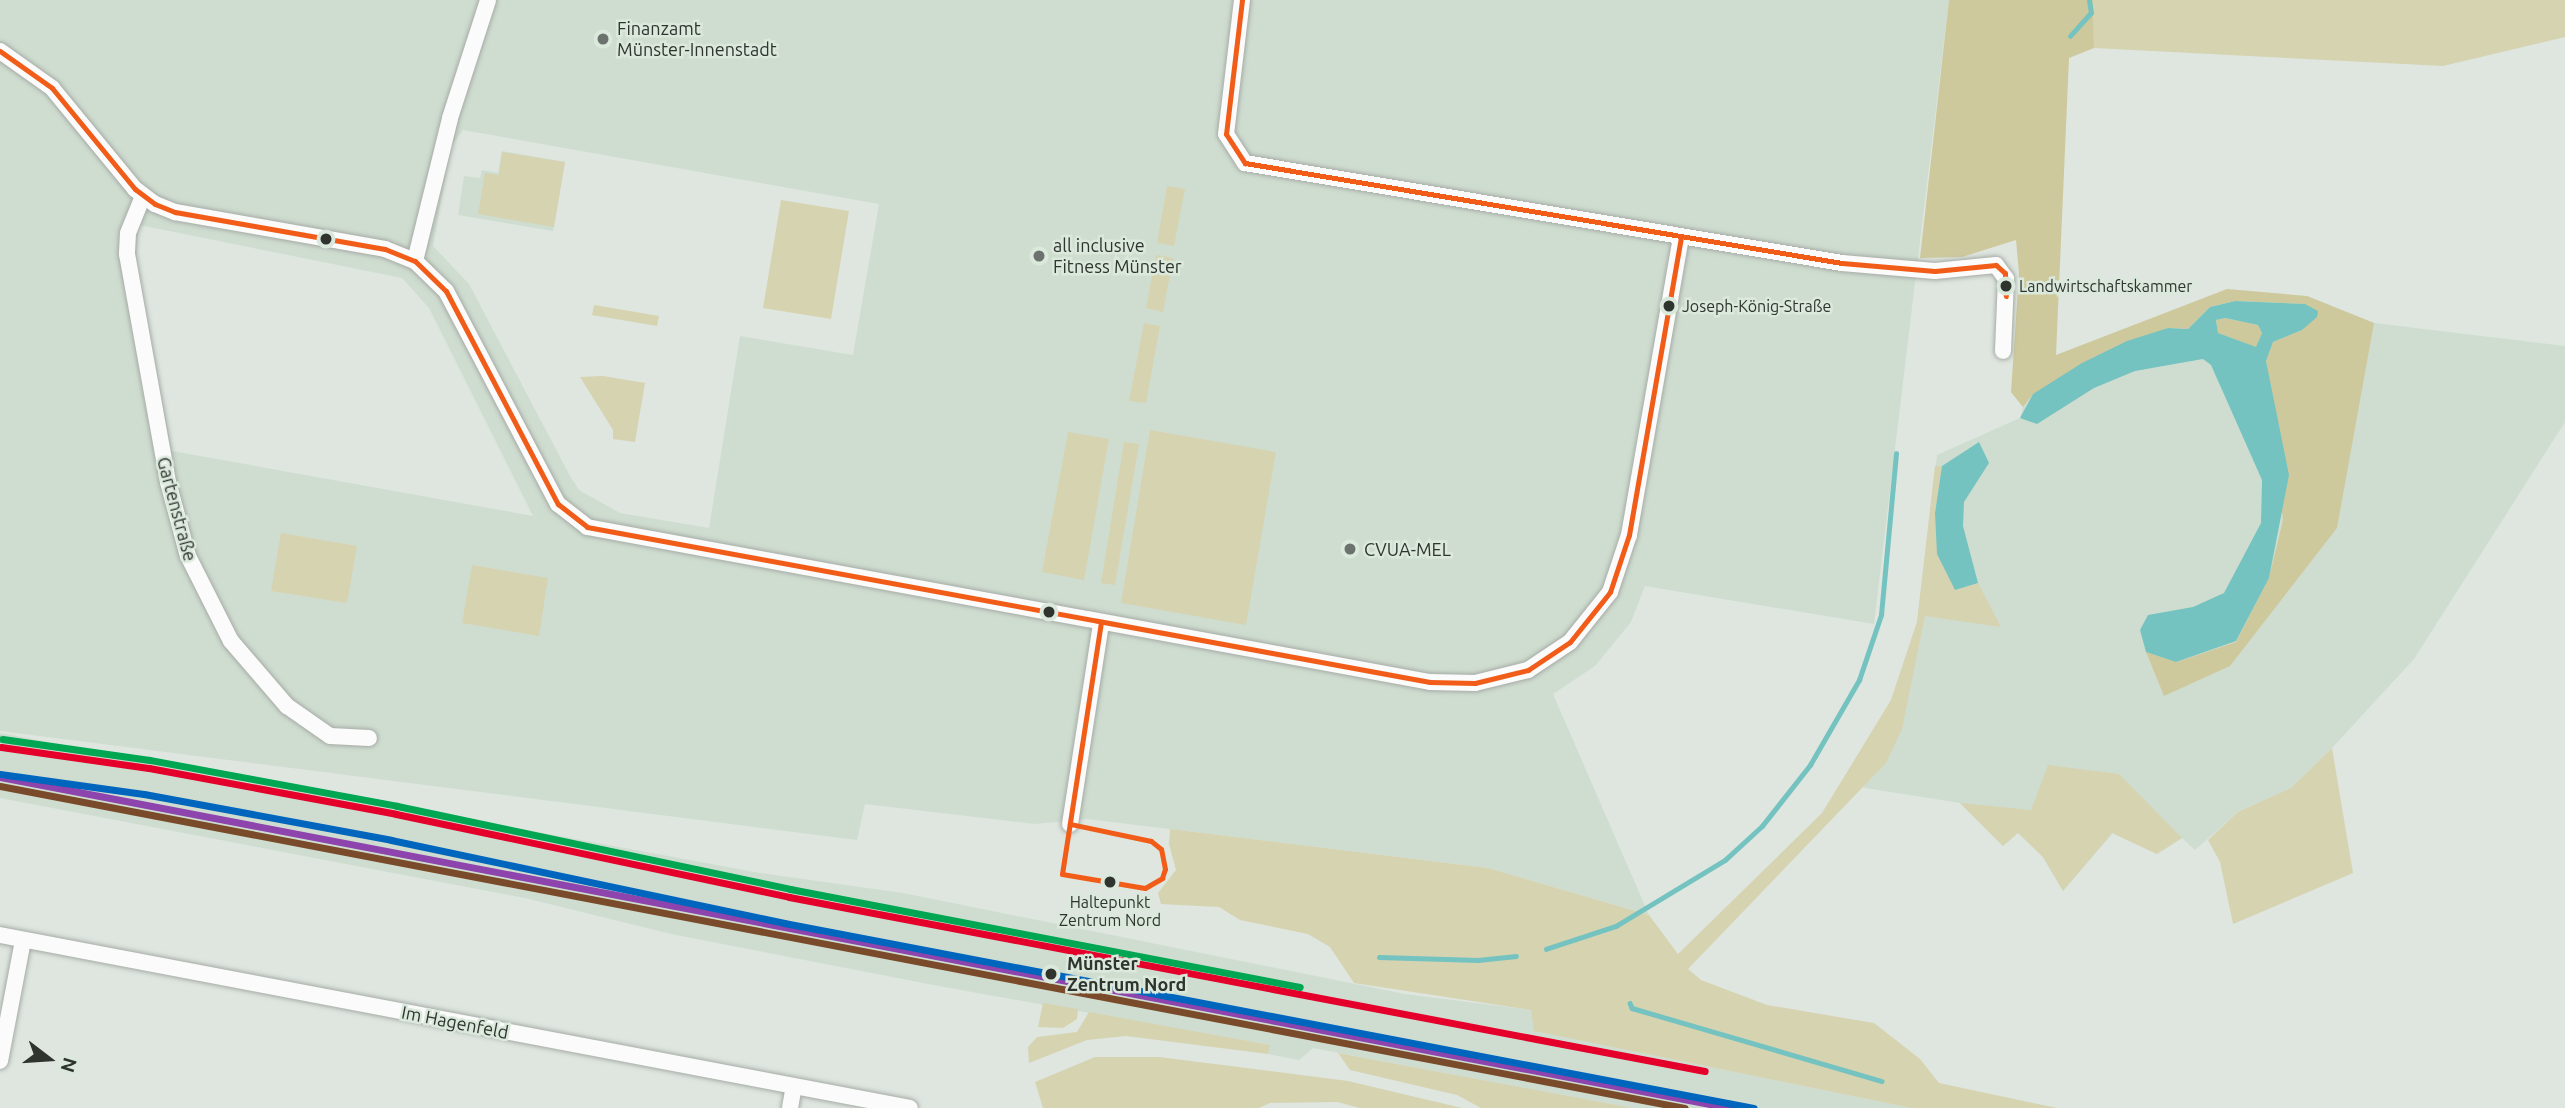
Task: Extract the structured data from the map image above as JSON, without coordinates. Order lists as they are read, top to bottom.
{
  "streets": {
    "street": ["Gartenstraße", "Im Hagenfeld"]
  },
  "places": [
    "Finanzamt Münster-Innenstadt",
    "all inclusive Fitness Münster",
    "Landwirtschaftskammer",
    "Joseph-König-Straße",
    "CVUA-MEL",
    "Haltepunkt Zentrum Nord",
    "Münster Zentrum Nord"
  ],
  "north": "right"
}
